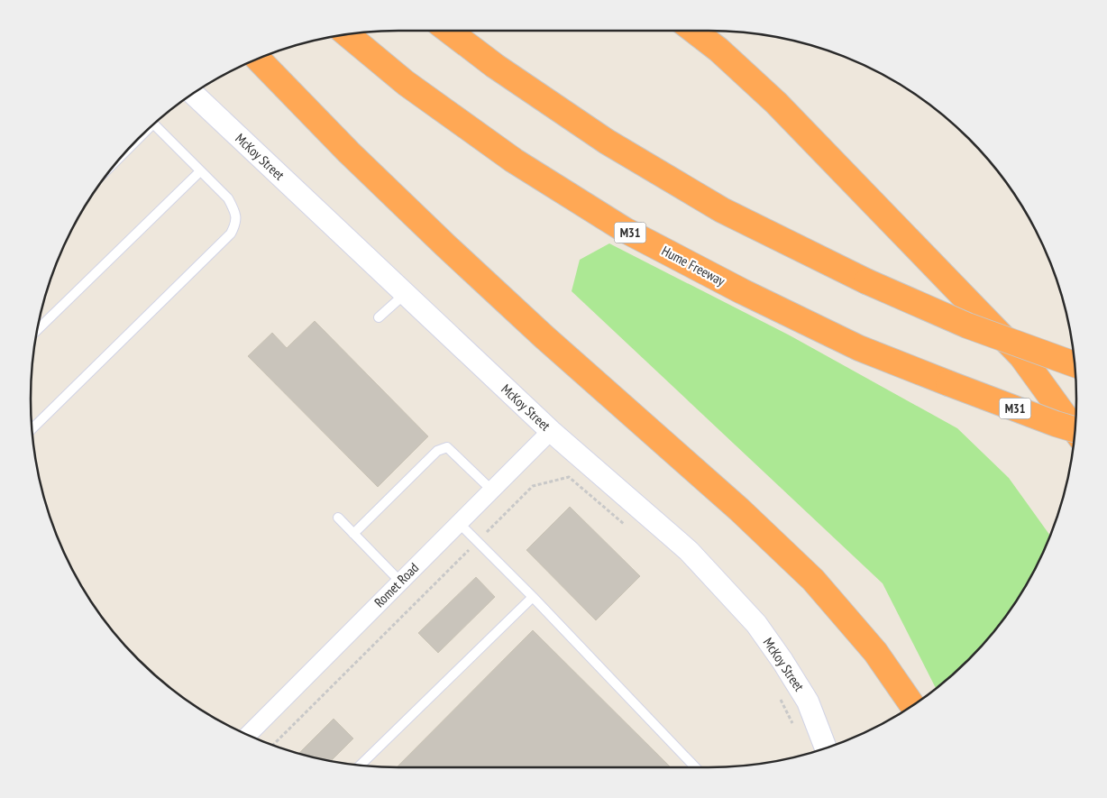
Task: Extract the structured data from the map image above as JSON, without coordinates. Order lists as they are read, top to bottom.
{
  "streets": {
    "highway": ["M31", "Hume Freeway"],
    "street": ["McKoy Street", "Romet Road"]
  },
  "crossings": [
    ["McKoy Street", "Romet Road"]
  ]
}
